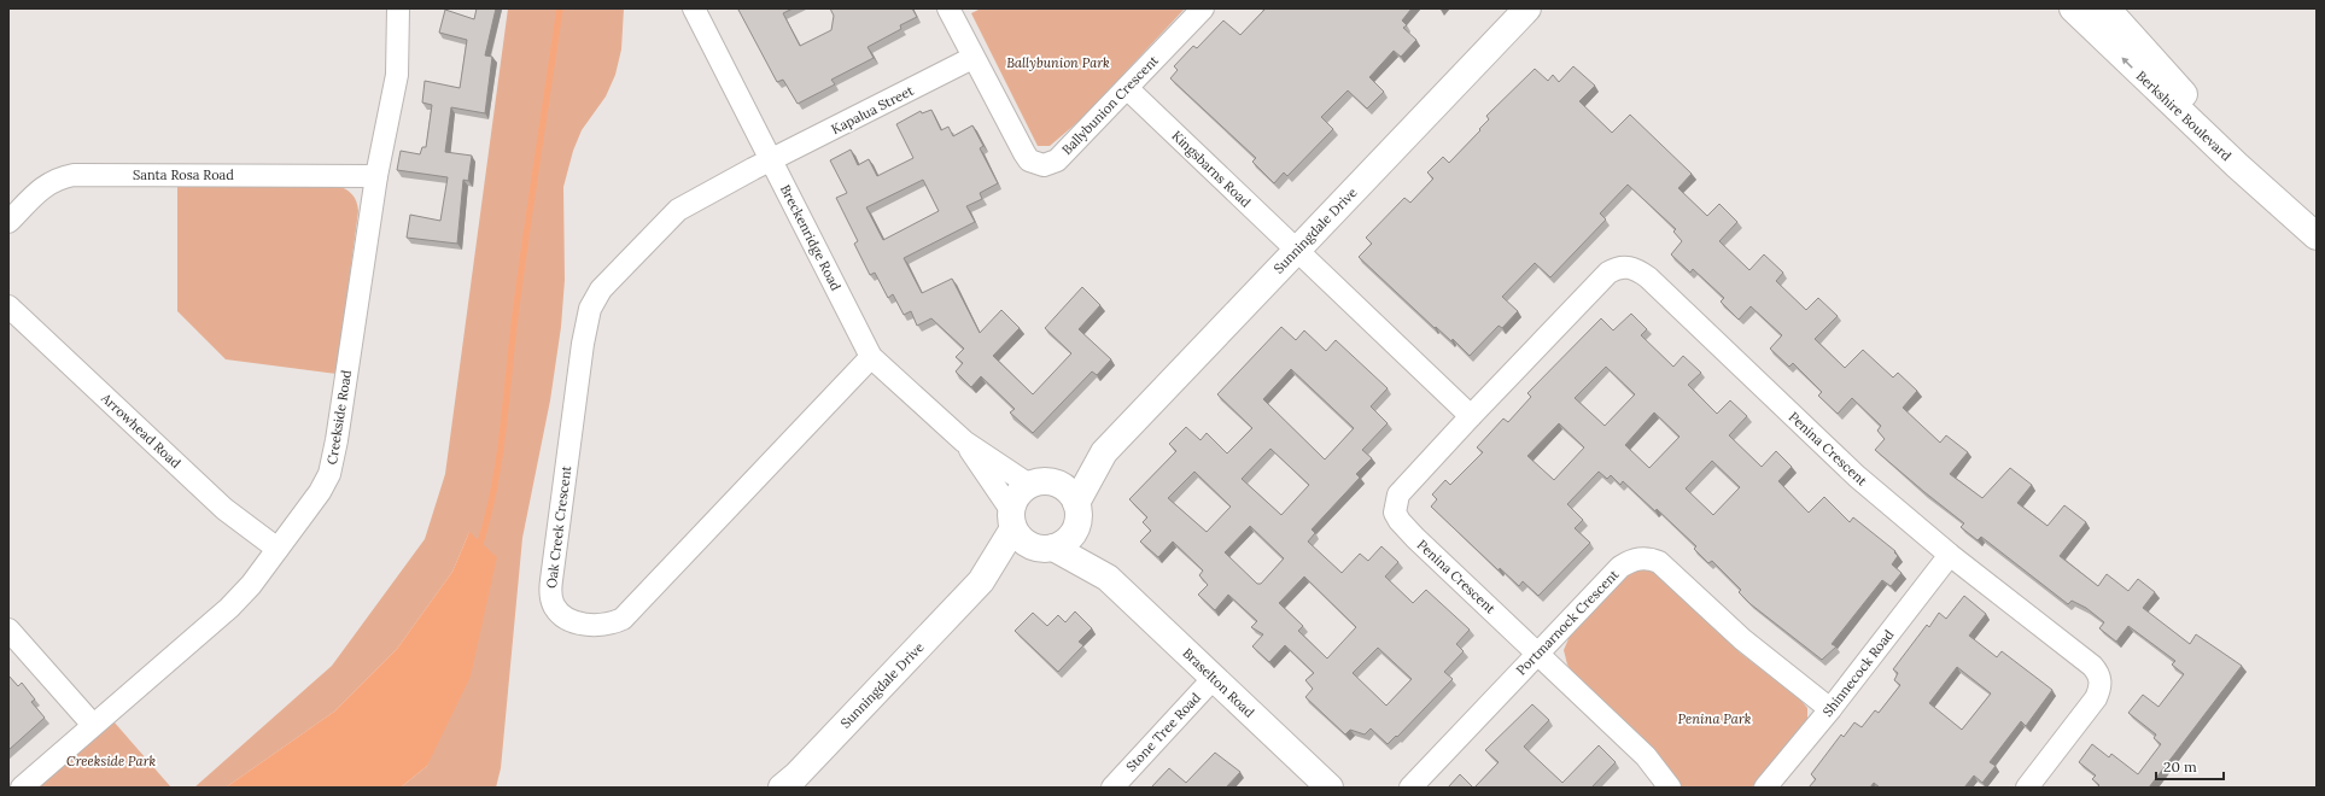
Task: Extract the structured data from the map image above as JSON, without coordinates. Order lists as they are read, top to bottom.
{
  "streets": {
    "street": [
      "Ballybunion Crescent",
      "Kapalua Street",
      "Berkshire Boulevard",
      "Kingsbarns Road",
      "Santa Rosa Road",
      "Sunningdale Drive",
      "Breckenridge Road",
      "Creekside Road",
      "Arrowhead Road",
      "Penina Crescent",
      "Oak Creek Crescent",
      "Portmarnock Crescent",
      "Shinnecock Road",
      "Braselton Road",
      "Stone Tree Road"
    ]
  },
  "crossings": [
    ["Ballybunion Crescent", "Kapalua Street"],
    ["Ballybunion Crescent", "Kingsbarns Road"],
    ["Kapalua Street", "Breckenridge Road"],
    ["Kapalua Street", "Oak Creek Crescent"],
    ["Kingsbarns Road", "Sunningdale Drive"],
    ["Santa Rosa Road", "Creekside Road"],
    ["Sunningdale Drive", "Breckenridge Road"],
    ["Sunningdale Drive", "Braselton Road"],
    ["Breckenridge Road", "Oak Creek Crescent"],
    ["Breckenridge Road", "Braselton Road"],
    ["Creekside Road", "Arrowhead Road"],
    ["Penina Crescent", "Portmarnock Crescent"],
    ["Penina Crescent", "Shinnecock Road"],
    ["Portmarnock Crescent", "Shinnecock Road"],
    ["Braselton Road", "Stone Tree Road"]
  ],
  "parks": ["Ballybunion Park", "Penina Park", "Creekside Park"],
  "scale_bar": "20 m"
}
